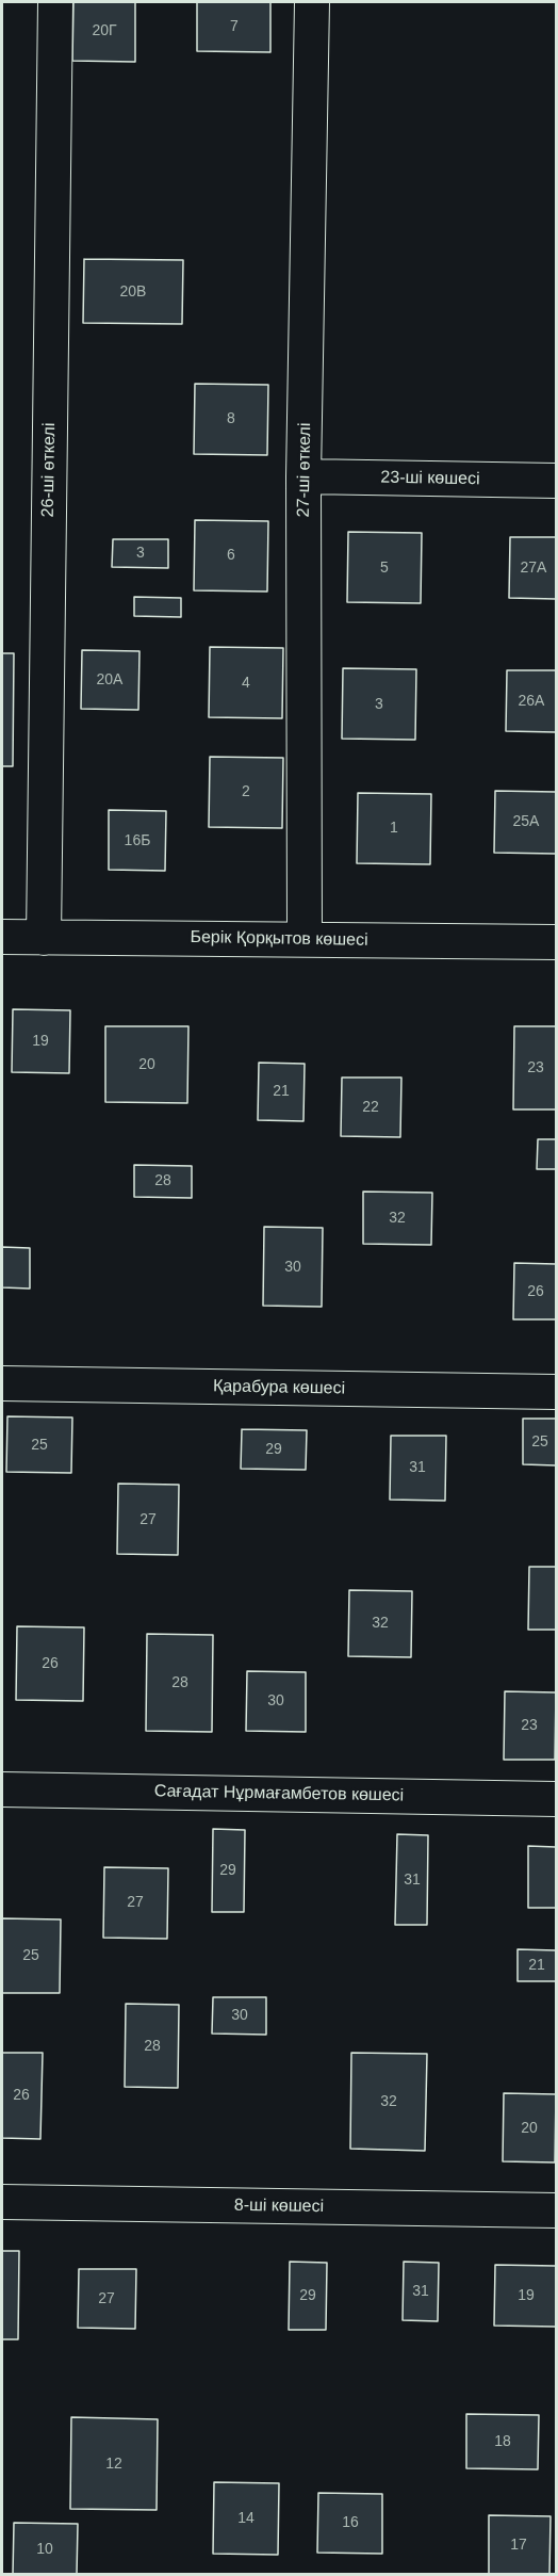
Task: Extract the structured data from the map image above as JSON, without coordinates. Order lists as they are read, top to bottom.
{
  "streets": {
    "street": [
      "26-ші өткелі",
      "27-ші өткелі",
      "23-шi көшесi",
      "Берік Қорқытов көшесі",
      "Қарабура көшесі",
      "Сағадат Нұрмағамбетов көшесі",
      "8-шi көшесi"
    ]
  },
  "crossings": [
    ["26-ші өткелі", "Берік Қорқытов көшесі"],
    ["27-ші өткелі", "23-шi көшесi"],
    ["27-ші өткелі", "Берік Қорқытов көшесі"]
  ],
  "house_numbers": [
    "7",
    "20Г",
    "20В",
    "8",
    "3",
    "6",
    "5",
    "27А",
    "20А",
    "4",
    "26А",
    "3",
    "2",
    "25А",
    "1",
    "16Б",
    "19",
    "20",
    "23",
    "21",
    "22",
    "28",
    "32",
    "30",
    "26",
    "25",
    "25",
    "29",
    "31",
    "27",
    "32",
    "26",
    "28",
    "30",
    "23",
    "29",
    "31",
    "27",
    "25",
    "21",
    "30",
    "28",
    "26",
    "32",
    "20",
    "31",
    "29",
    "19",
    "27",
    "18",
    "12",
    "14",
    "16",
    "17",
    "10"
  ]
}
